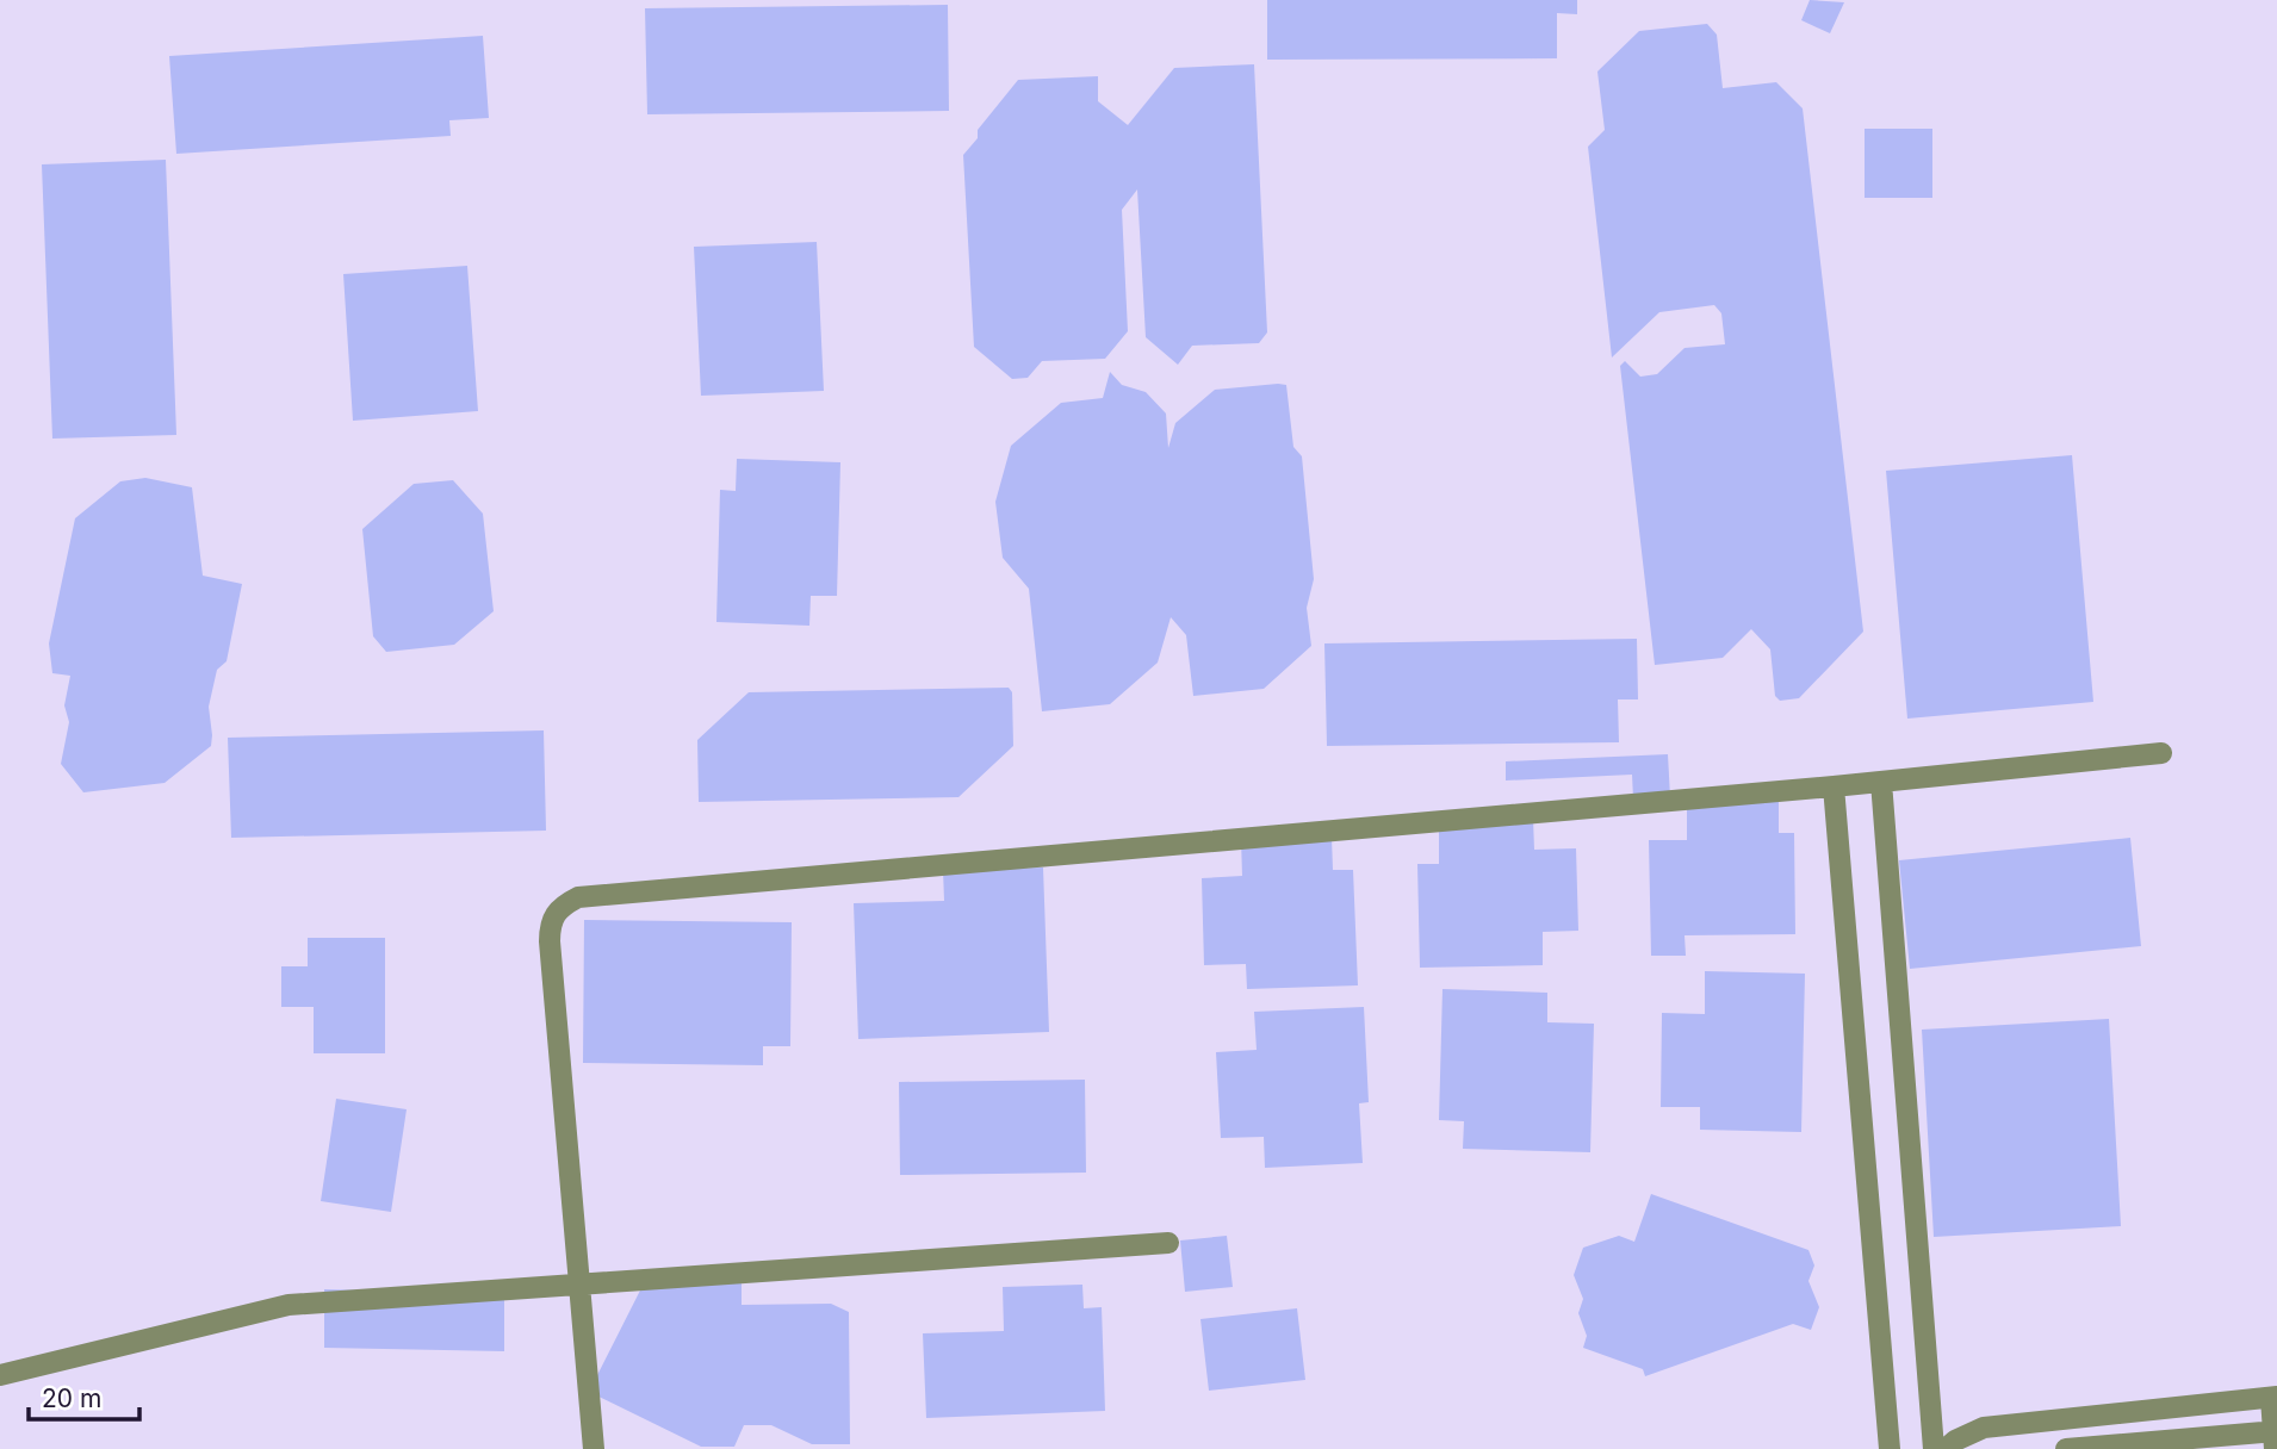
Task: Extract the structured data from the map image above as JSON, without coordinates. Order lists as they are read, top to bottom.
{
  "scale_bar": "20 m"
}
